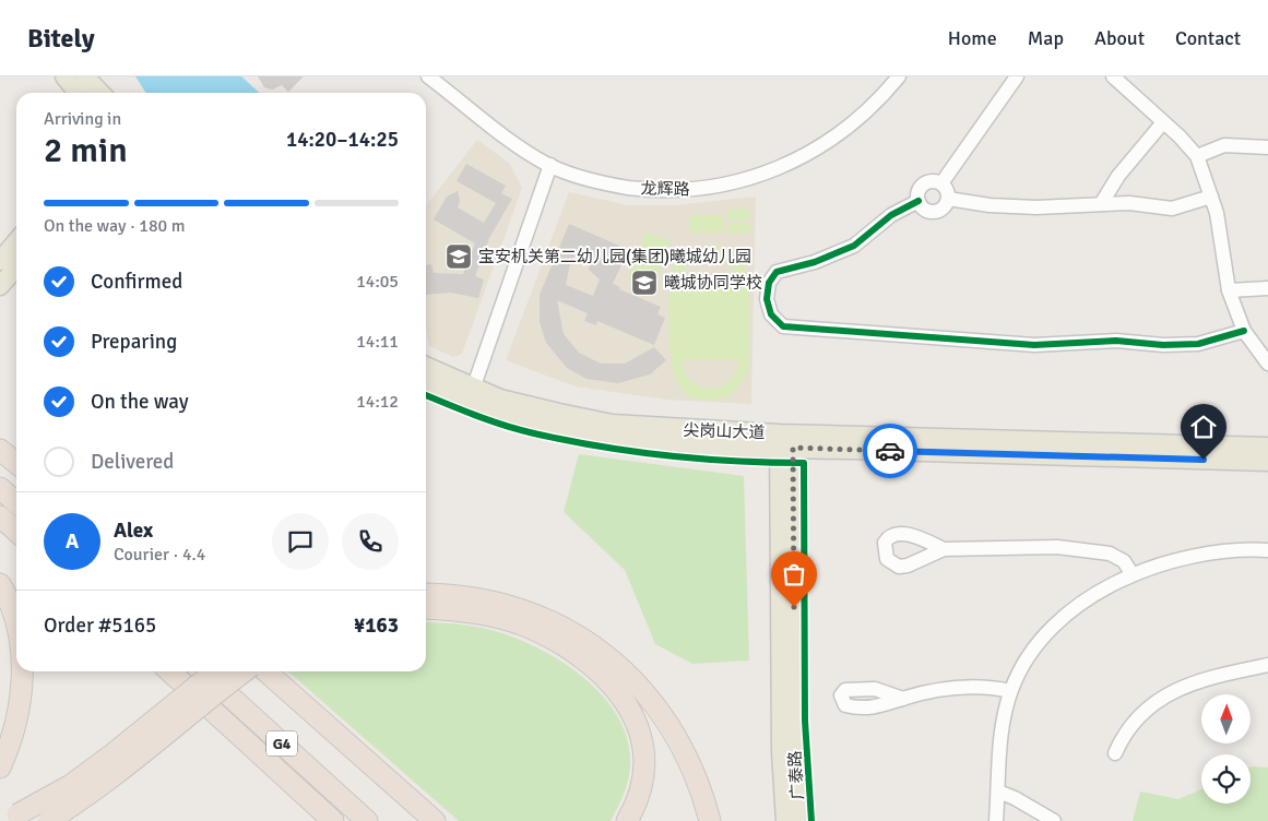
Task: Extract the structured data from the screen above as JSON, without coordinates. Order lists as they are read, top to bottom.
{
  "streets": {
    "highway": ["G4"],
    "main road": ["尖岗山大道", "广泰路"],
    "street": ["龙辉路"]
  },
  "crossings": [
    ["尖岗山大道", "广泰路"]
  ],
  "places": {
    "school or university": ["宝安机关第二幼儿园(集团)曦城幼儿园", "曦城协同学校"]
  },
  "north": "top",
  "page": {
    "header": "Bitely",
    "nav": [
      "Home",
      "Map",
      "About",
      "Contact"
    ],
    "heading": ["2 min", "Arriving in", "14:20–14:25"],
    "panel": [
      "Alex",
      "Courier · 4.4",
      "Order #5165",
      "¥163"
    ],
    "bar": "On the way · 180 m",
    "list": [
      ["Confirmed", "14:05"],
      ["Preparing", "14:11"],
      ["On the way", "14:12"],
      "Delivered"
    ],
    "round": "A"
  }
}
